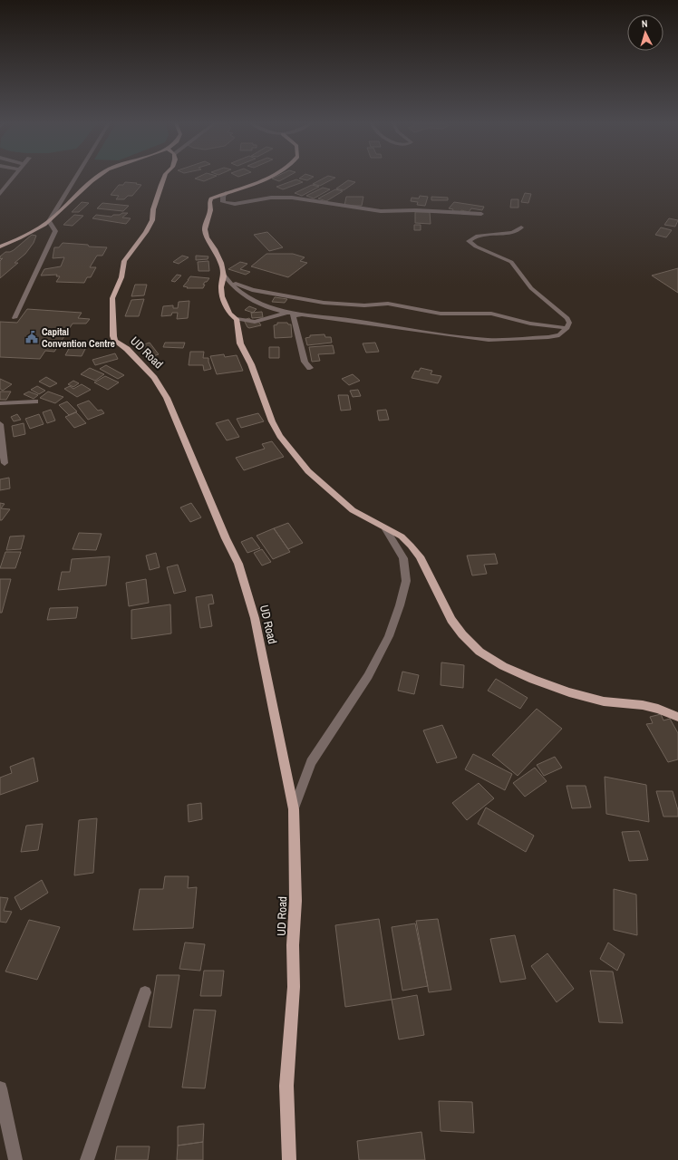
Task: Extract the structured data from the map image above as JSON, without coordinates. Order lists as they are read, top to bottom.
{
  "streets": {
    "main road": ["UD Road"]
  },
  "places": {
    "public building": ["Capital Convention Centre"]
  },
  "north": "top"
}
